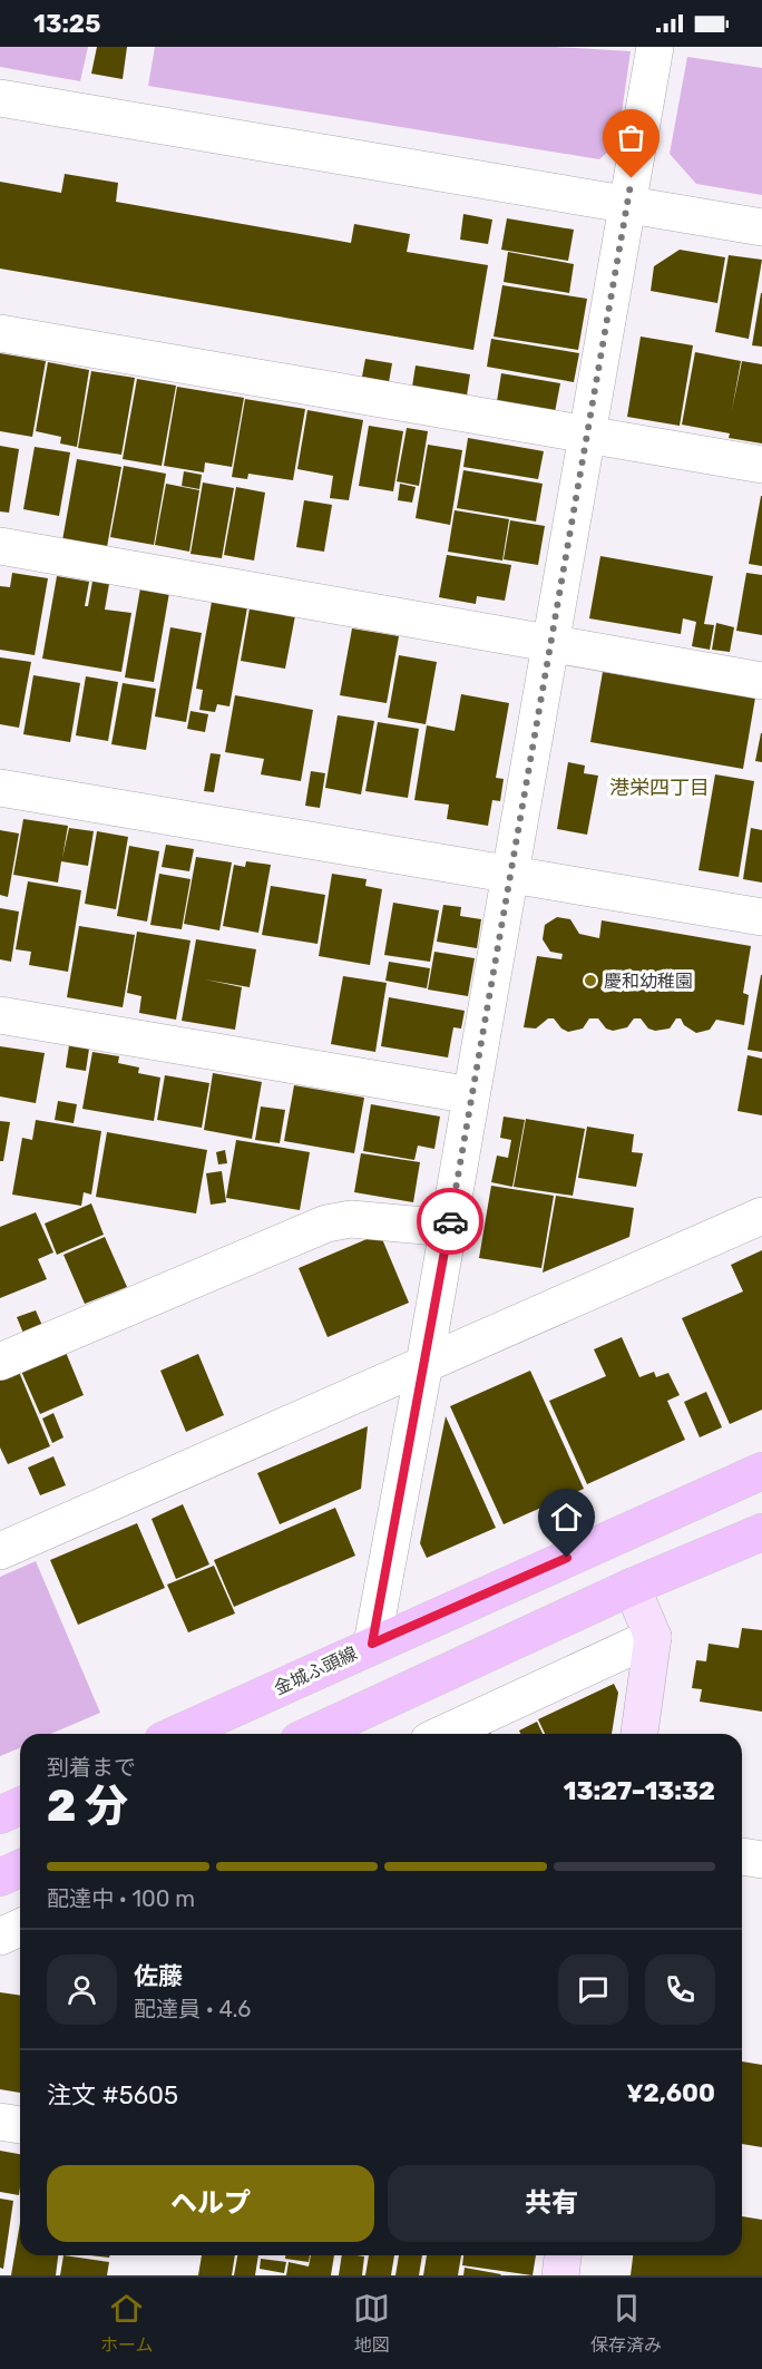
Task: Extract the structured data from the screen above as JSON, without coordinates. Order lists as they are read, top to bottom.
{
  "streets": {
    "main road": ["金城ふ頭線"]
  },
  "districts": ["港栄四丁目"],
  "places": ["慶和幼稚園"],
  "page": {
    "status": "13:25",
    "heading": ["2 分", "到着まで", "13:27–13:32"],
    "panel": [
      "佐藤",
      "配達員 · 4.6",
      "注文 #5605",
      "¥2,600"
    ],
    "bar": "配達中 · 100 m",
    "buttons": ["ヘルプ", "共有"],
    "tabs": ["ホーム", "地図", "保存済み"]
  }
}
